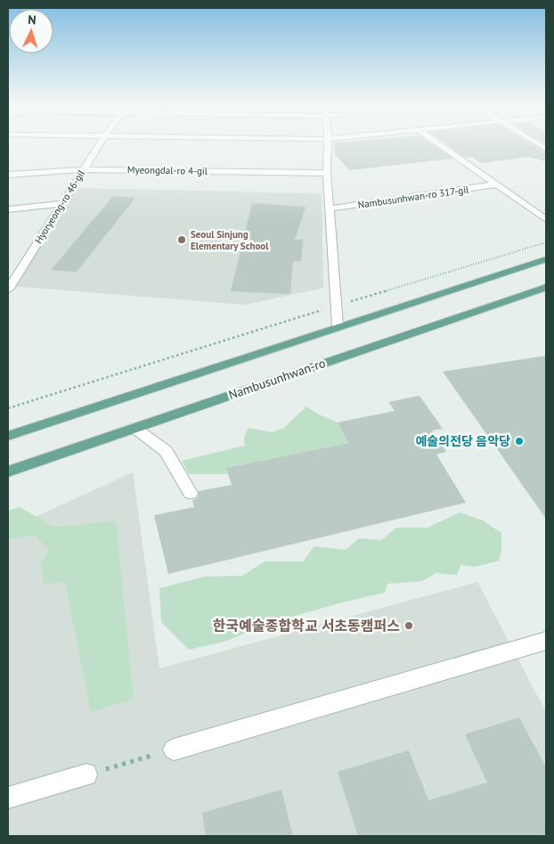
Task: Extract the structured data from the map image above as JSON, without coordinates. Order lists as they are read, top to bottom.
{
  "streets": {
    "main road": ["Nambusunhwan-ro"],
    "street": ["Myeongdal-ro 4-gil", "Nambusunhwan-ro 317-gil", "Hyoryeong-ro 46-gil"]
  },
  "crossings": [
    ["Myeongdal-ro 4-gil", "Hyoryeong-ro 46-gil"]
  ],
  "places": ["Seoul Sinjung Elementary School", "예술의전당 음악당", "한국예술종합학교 서초동캠퍼스"],
  "north": "top"
}
